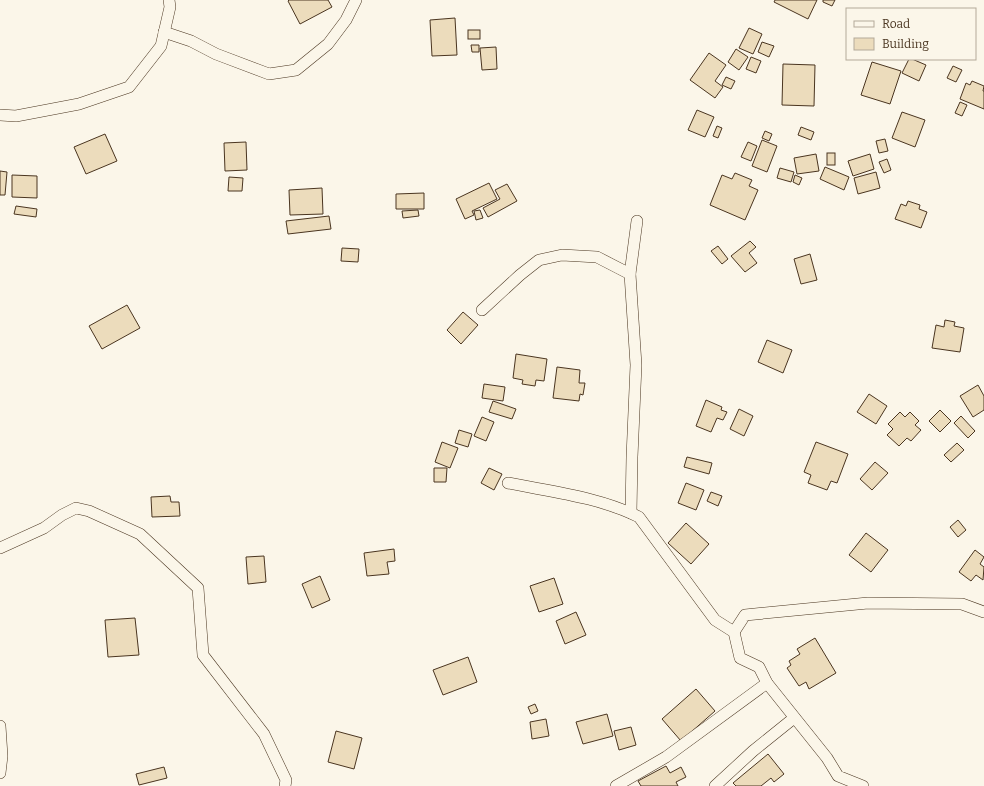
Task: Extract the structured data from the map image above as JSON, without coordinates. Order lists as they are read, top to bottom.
{
  "legend": ["Road", "Building"]
}
